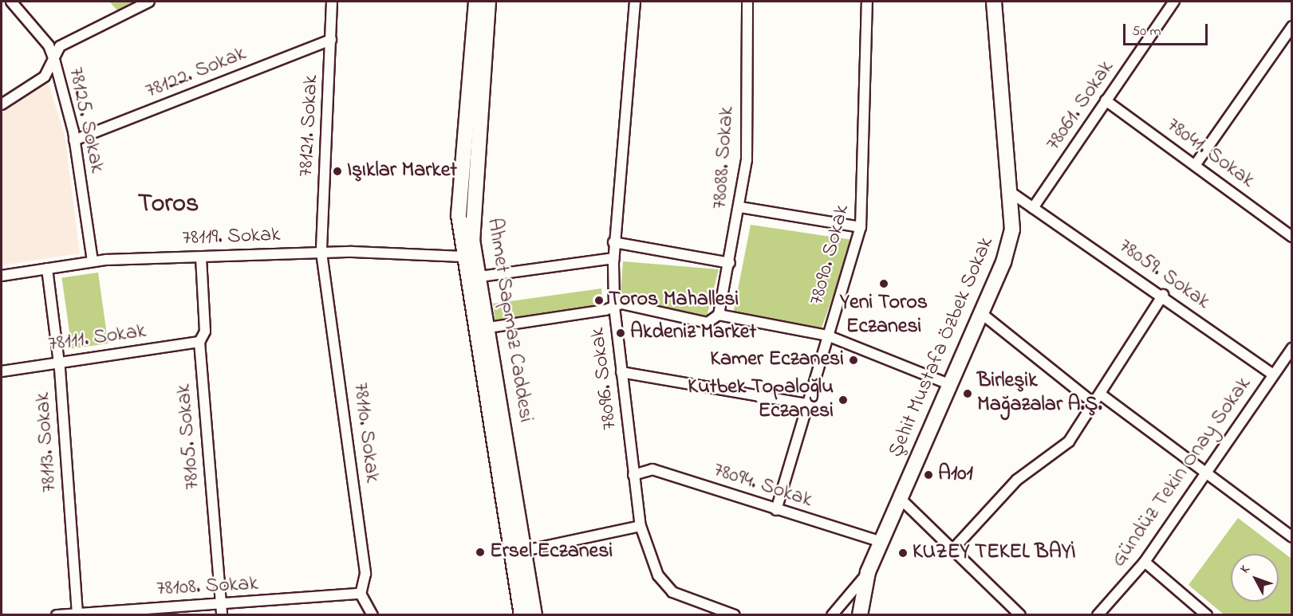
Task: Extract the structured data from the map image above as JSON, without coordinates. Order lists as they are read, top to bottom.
{
  "streets": {
    "main road": ["Ahmet Sapmaz Caddesi", "Şehit Mustafa Özbek Sokak"],
    "street": [
      "78122. Sokak",
      "78061. Sokak",
      "78125. Sokak",
      "78121. Sokak",
      "78041. Sokak",
      "78088. Sokak",
      "78119. Sokak",
      "78090. Sokak",
      "78059. Sokak",
      "78111. Sokak",
      "78096. Sokak",
      "78110. Sokak",
      "78105. Sokak",
      "78113. Sokak",
      "Gündüz Tekin Onay Sokak",
      "78094. Sokak",
      "78108. Sokak"
    ]
  },
  "crossings": [
    ["78122. Sokak", "78125. Sokak"],
    ["78122. Sokak", "78121. Sokak"],
    ["78061. Sokak", "78041. Sokak"],
    ["78061. Sokak", "78059. Sokak"],
    ["78125. Sokak", "78119. Sokak"],
    ["78121. Sokak", "78119. Sokak"],
    ["78121. Sokak", "78110. Sokak"],
    ["78119. Sokak", "Ahmet Sapmaz Caddesi"],
    ["78119. Sokak", "78110. Sokak"],
    ["78119. Sokak", "78105. Sokak"],
    ["78119. Sokak", "78113. Sokak"],
    ["78090. Sokak", "78094. Sokak"],
    ["78059. Sokak", "Şehit Mustafa Özbek Sokak"],
    ["78059. Sokak", "Gündüz Tekin Onay Sokak"],
    ["78111. Sokak", "78105. Sokak"],
    ["78111. Sokak", "78113. Sokak"],
    ["Şehit Mustafa Özbek Sokak", "78094. Sokak"],
    ["78096. Sokak", "78094. Sokak"],
    ["78110. Sokak", "78108. Sokak"],
    ["78105. Sokak", "78108. Sokak"],
    ["78113. Sokak", "78108. Sokak"]
  ],
  "districts": ["Toros"],
  "places": [
    "Işıklar Market",
    "Yeni Toros Eczanesi",
    "Toros Mahallesi",
    "Akdeniz Market",
    "Kamer Eczanesi",
    "Birleşik Mağazalar A.Ş.",
    "Kutbek Topaloğlu Eczanesi",
    "A101",
    "Ersel Eczanesi",
    "KUZEY TEKEL BAYİ"
  ],
  "scale_bar": "50 m",
  "north": "top left"
}
